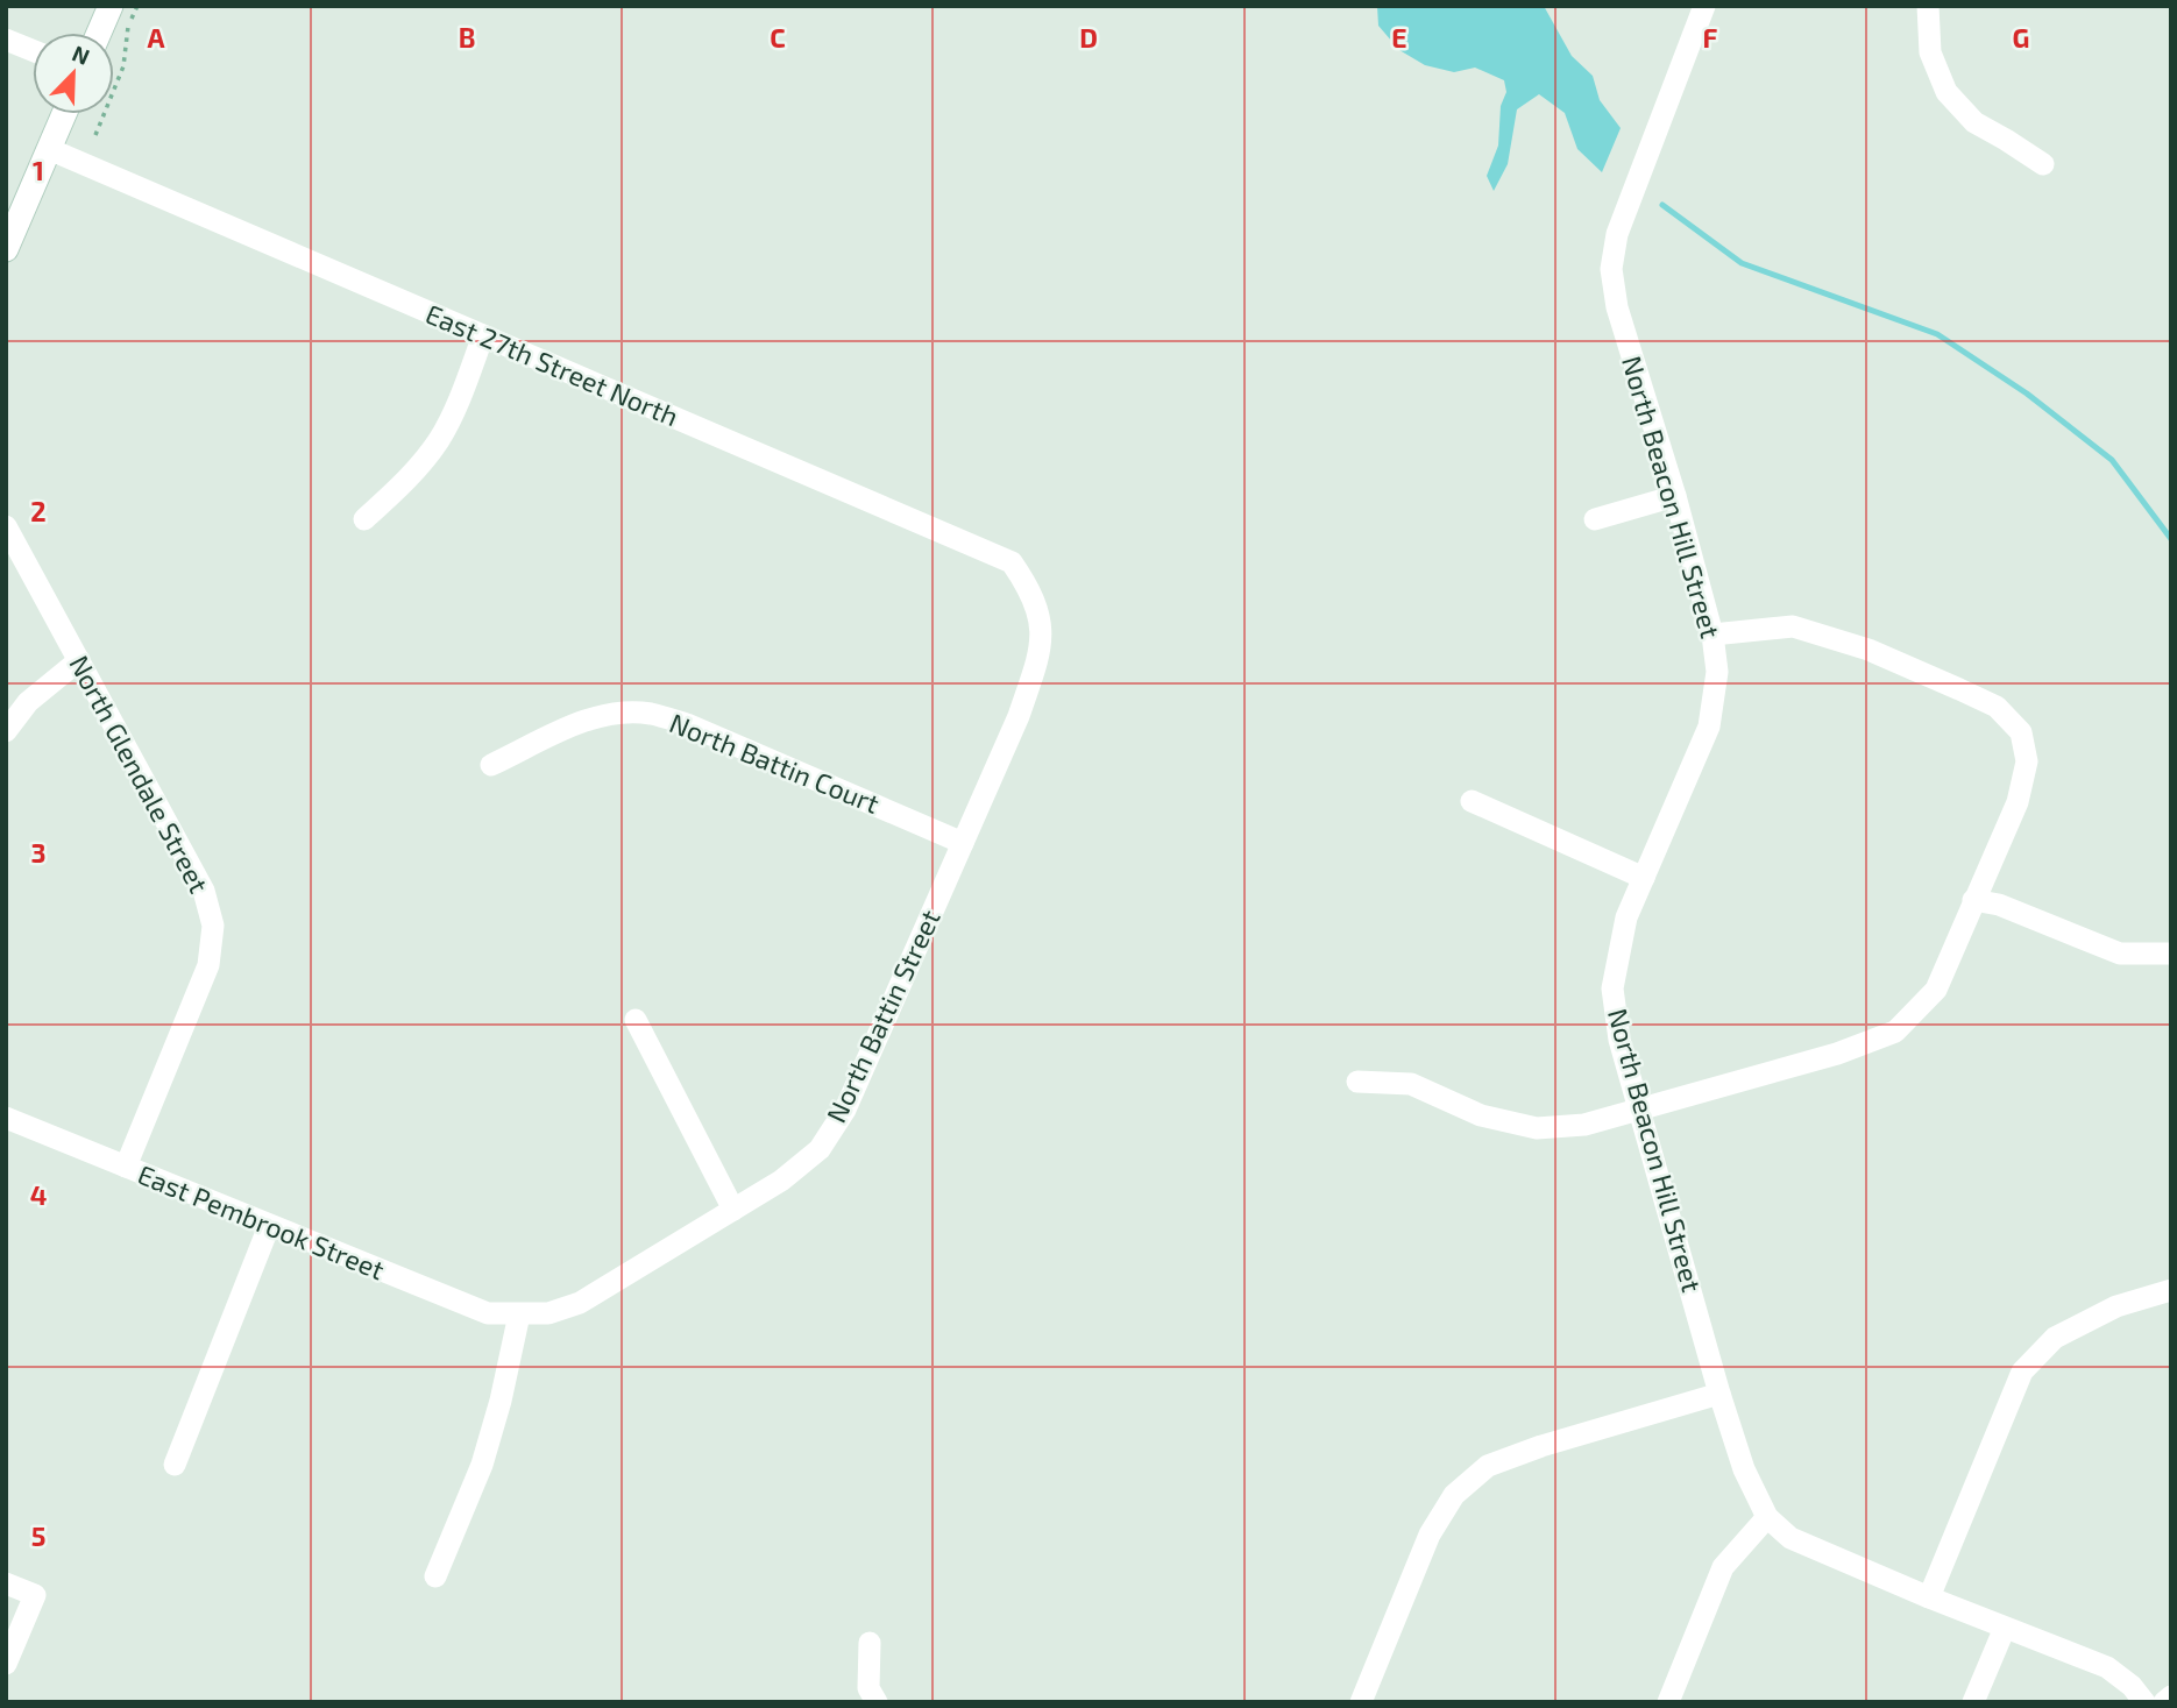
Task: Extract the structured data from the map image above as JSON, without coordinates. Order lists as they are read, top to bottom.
{
  "streets": {
    "street": [
      "East 27th Street North",
      "North Beacon Hill Street",
      "North Battin Court",
      "North Glendale Street",
      "North Battin Street",
      "East Pembrook Street"
    ]
  },
  "crossings": [
    ["East 27th Street North", "North Battin Street"],
    ["North Battin Court", "North Battin Street"],
    ["North Glendale Street", "East Pembrook Street"],
    ["North Battin Street", "East Pembrook Street"]
  ],
  "north": "top right",
  "grid": {
    "columns": [
      "A",
      "B",
      "C",
      "D",
      "E",
      "F",
      "G"
    ],
    "rows": [
      "1",
      "2",
      "3",
      "4",
      "5"
    ]
  }
}
